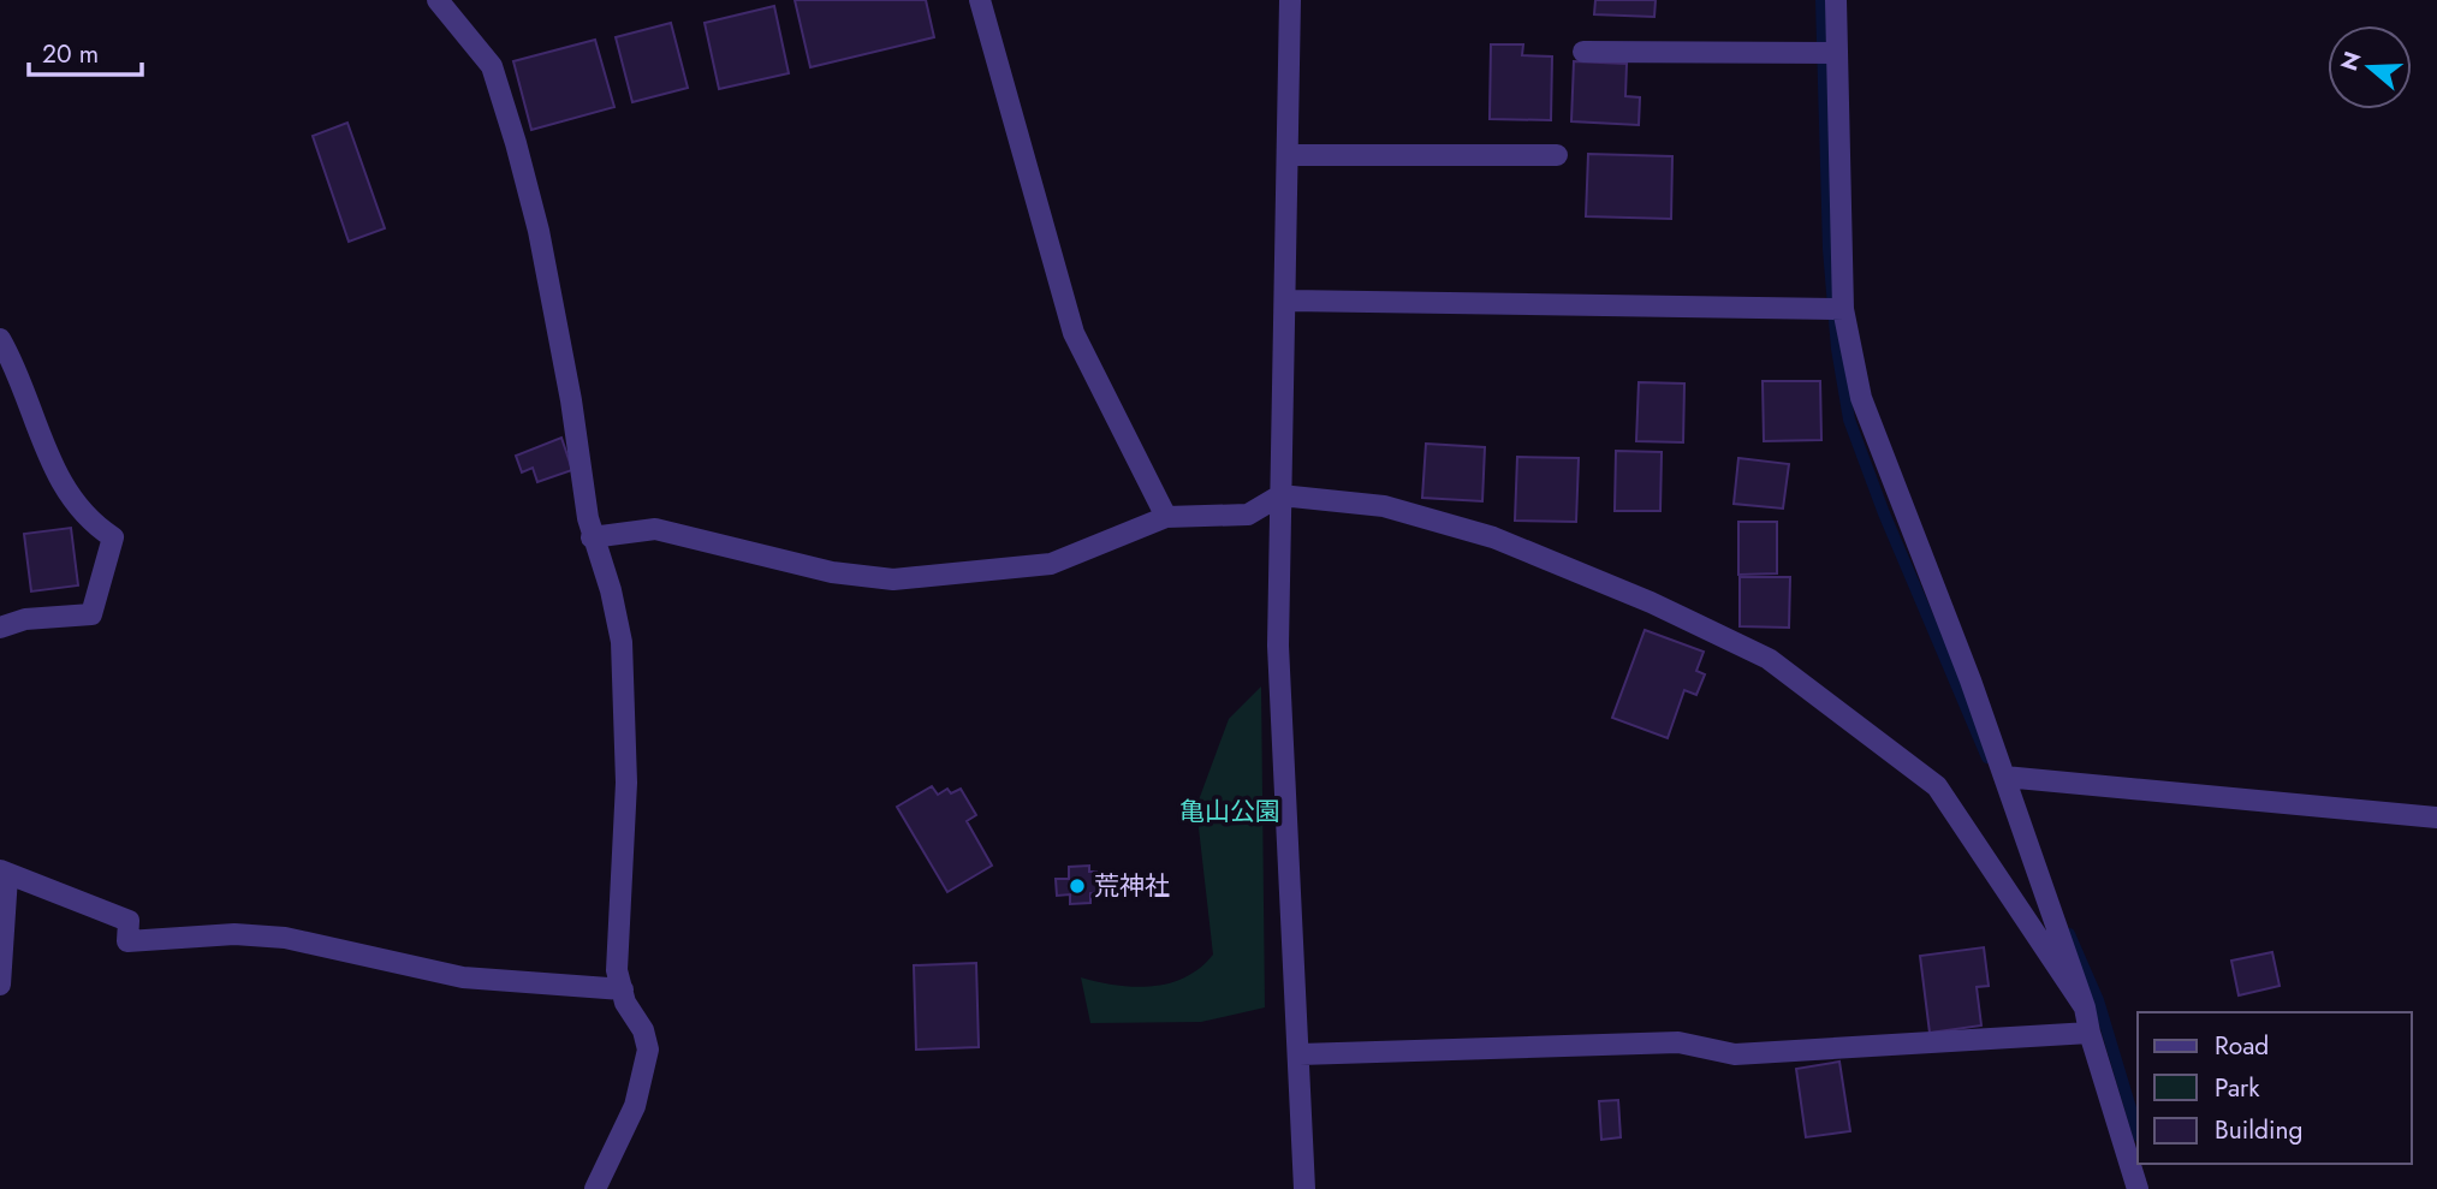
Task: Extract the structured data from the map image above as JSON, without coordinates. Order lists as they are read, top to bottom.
{
  "parks": ["亀山公園"],
  "places": ["荒神社"],
  "legend": ["Road", "Park", "Building"],
  "scale_bar": "20 m",
  "north": "left"
}
